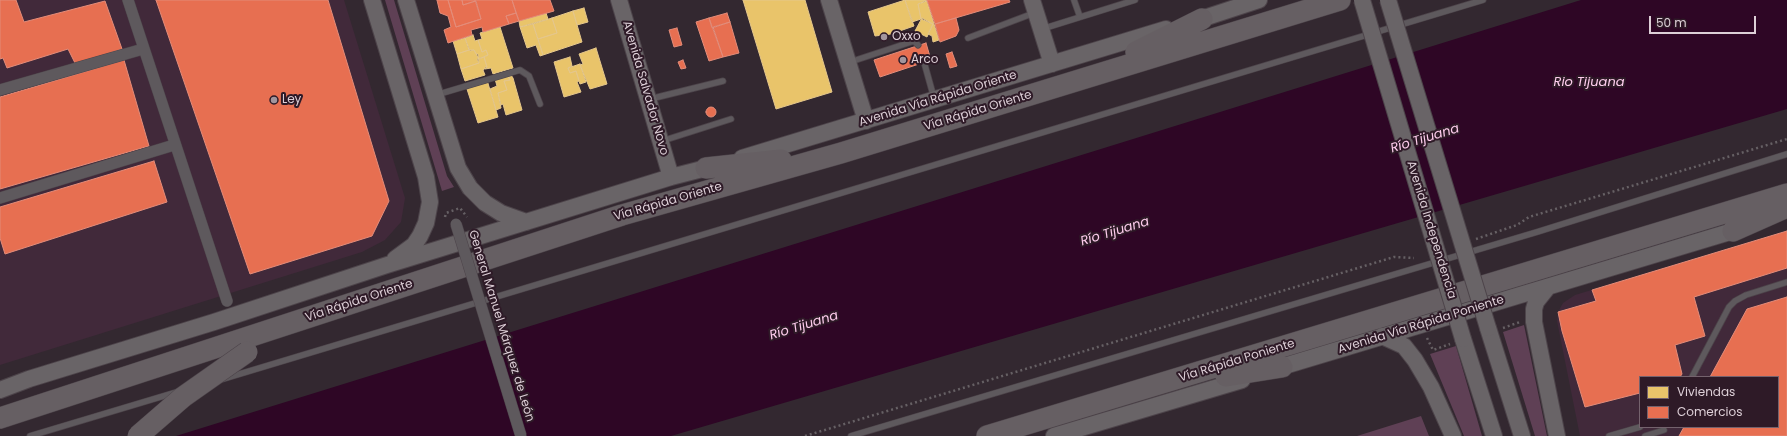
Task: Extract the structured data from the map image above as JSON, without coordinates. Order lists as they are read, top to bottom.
{
  "streets": {
    "highway": ["Vía Rápida Oriente", "Avenida Vía Rápida Poniente", "Vía Rápida Poniente"],
    "main road": ["Avenida Salvador Novo", "Avenida Vía Rápida Oriente", "Avenida Independencia"],
    "street": ["General Manuel Márquez de León"]
  },
  "crossings": [
    ["Avenida Salvador Novo", "Avenida Vía Rápida Oriente"],
    ["Avenida Vía Rápida Oriente", "Vía Rápida Oriente"],
    ["Avenida Vía Rápida Poniente", "Vía Rápida Poniente"]
  ],
  "water": ["Rio Tijuana", "Río Tijuana"],
  "places": ["Oxxo", "Arco", "Ley"],
  "legend": ["Viviendas", "Comercios"],
  "scale_bar": "50 m"
}
